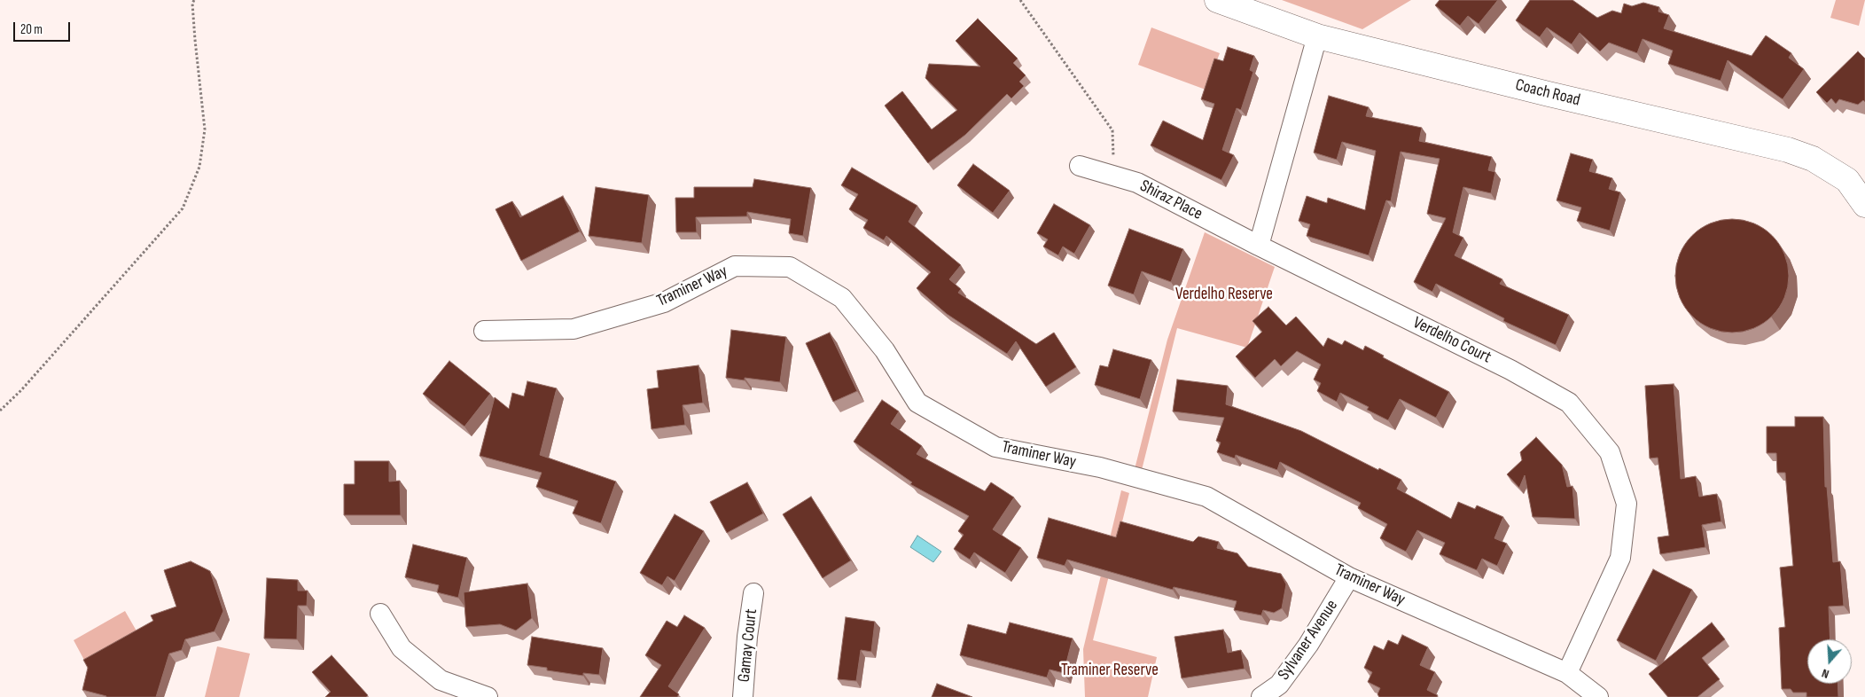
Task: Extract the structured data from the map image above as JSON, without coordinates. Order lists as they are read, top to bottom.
{
  "streets": {
    "street": [
      "Coach Road",
      "Shiraz Place",
      "Traminer Way",
      "Verdelho Court",
      "Sylvaner Avenue",
      "Gamay Court"
    ]
  },
  "crossings": [
    ["Shiraz Place", "Verdelho Court"],
    ["Traminer Way", "Verdelho Court"],
    ["Traminer Way", "Sylvaner Avenue"]
  ],
  "parks": ["Verdelho Reserve", "Traminer Reserve"],
  "scale_bar": "20 m",
  "north": "bottom"
}
